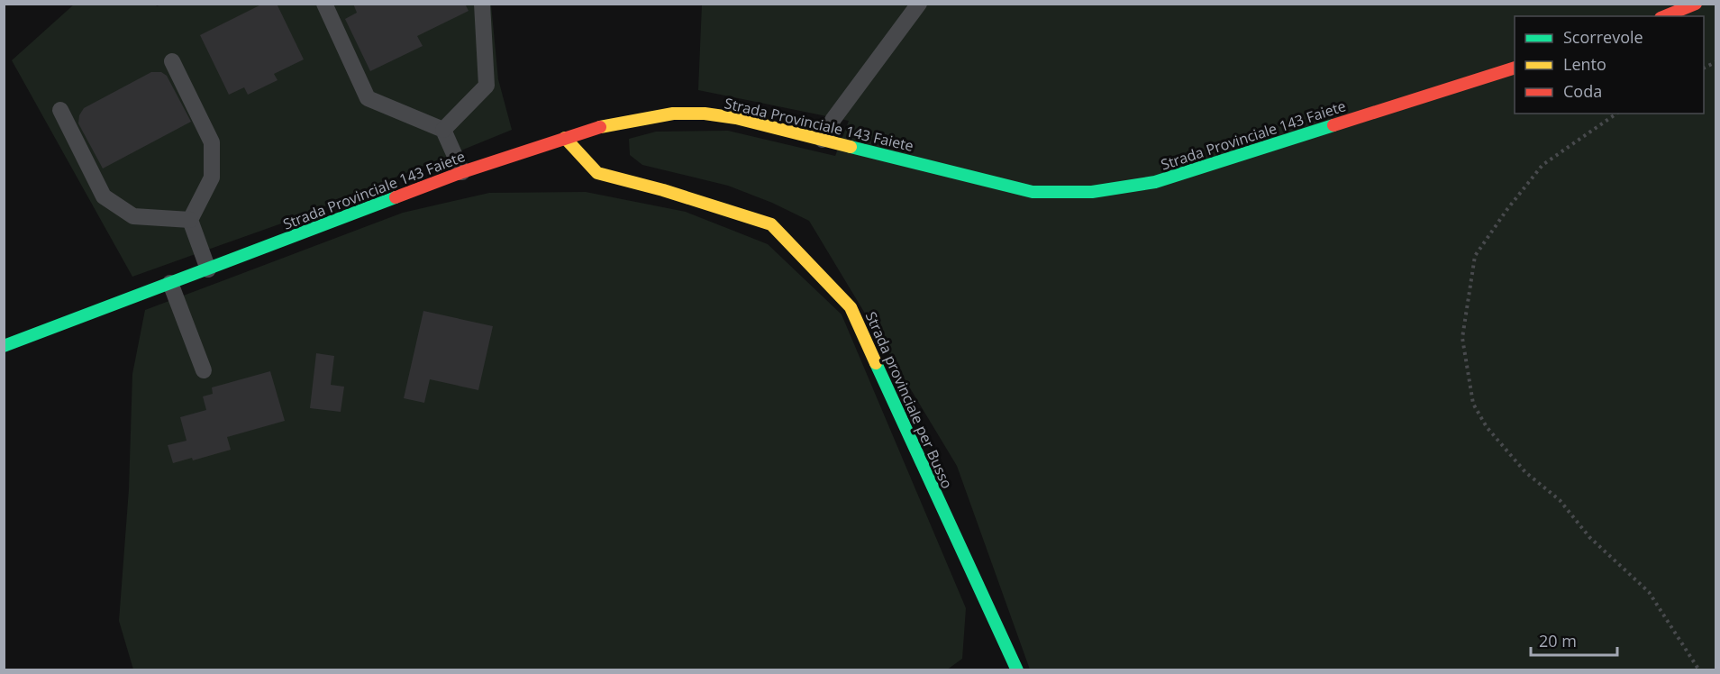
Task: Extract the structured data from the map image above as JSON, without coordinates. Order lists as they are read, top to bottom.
{
  "streets": {
    "main road": ["Strada Provinciale 143 Faiete", "Strada provinciale per Busso"]
  },
  "crossings": [
    ["Strada Provinciale 143 Faiete", "Strada provinciale per Busso"]
  ],
  "legend": ["Scorrevole", "Lento", "Coda"],
  "scale_bar": "20 m"
}
